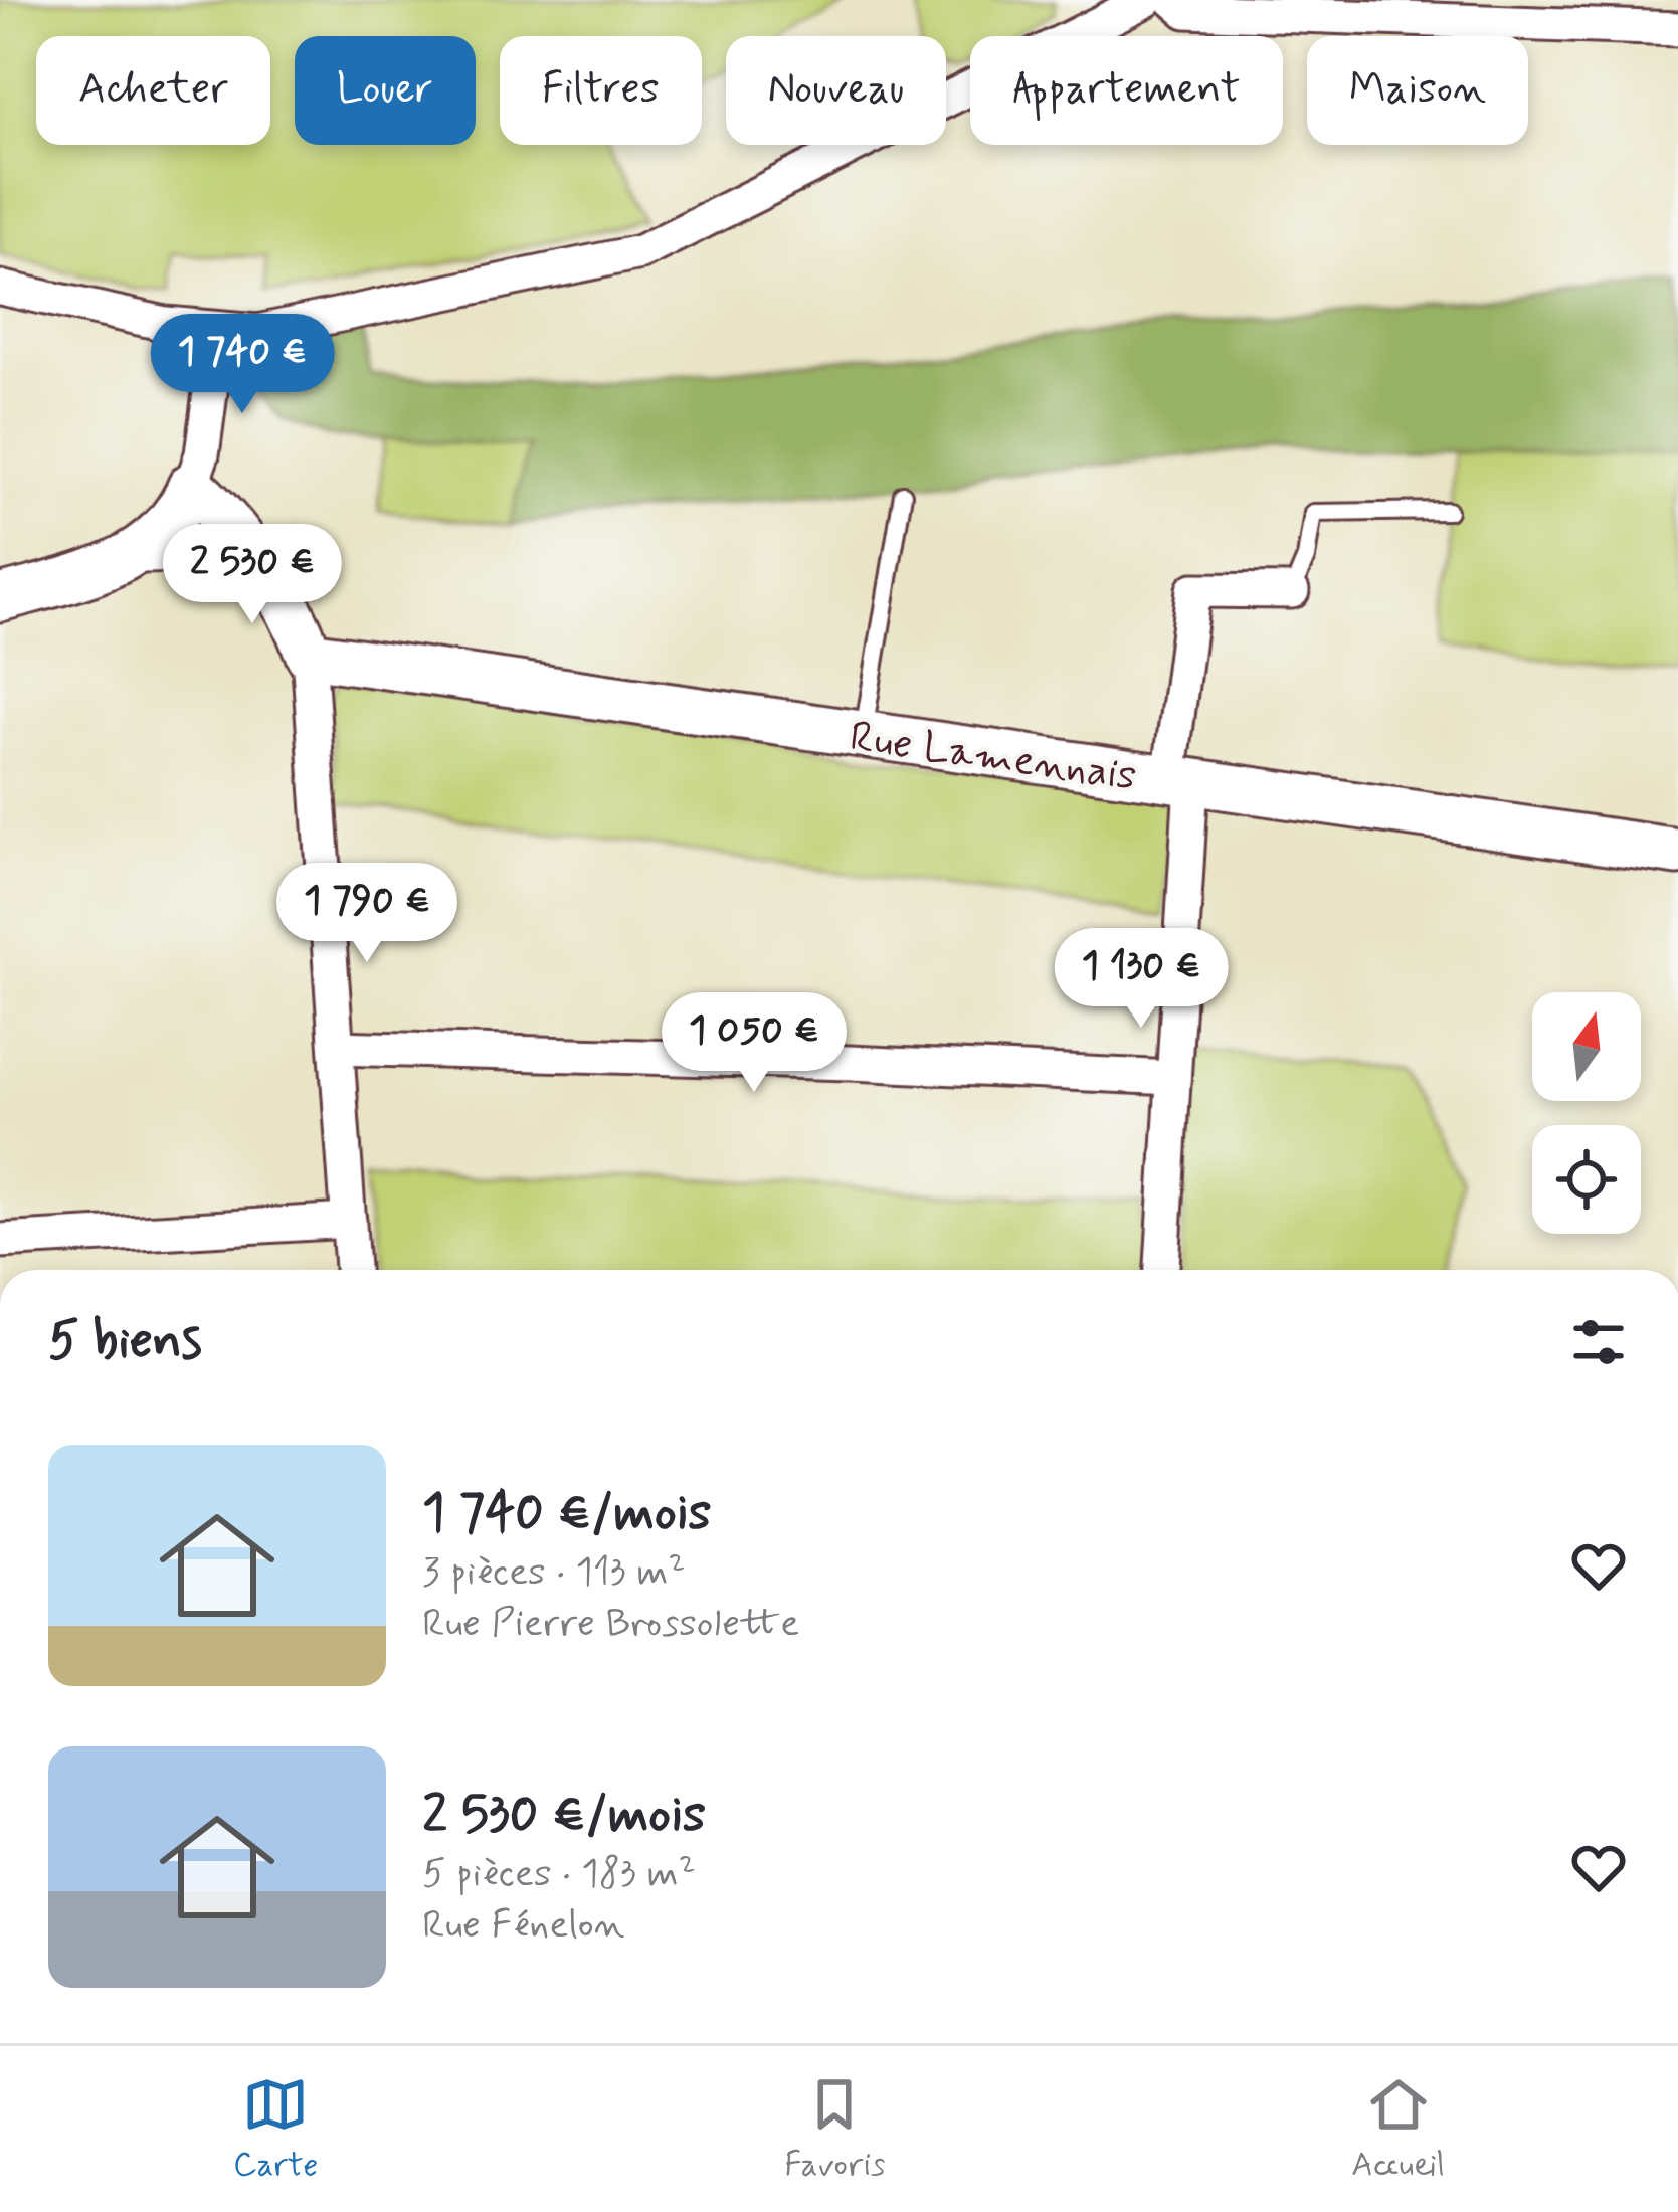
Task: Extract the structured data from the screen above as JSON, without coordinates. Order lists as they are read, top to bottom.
{
  "streets": {
    "street": ["Rue Lamennais"]
  },
  "north": "top",
  "page": {
    "chip": [
      "Acheter",
      "Louer",
      "Filtres",
      "Nouveau",
      "Appartement",
      "Maison"
    ],
    "price": [
      "1 740 €",
      "2 530 €",
      "1 790 €",
      "1 130 €",
      "1 050 €"
    ],
    "heading": "5 biens",
    "list": [
      {
        "name": "1 740 €/mois",
        "note": "3 pièces · 113 m² · Rue Pierre Brossolette"
      },
      {
        "name": "2 530 €/mois",
        "note": "5 pièces · 183 m² · Rue Fénelon"
      }
    ],
    "tabs": ["Carte", "Favoris", "Accueil"]
  }
}
